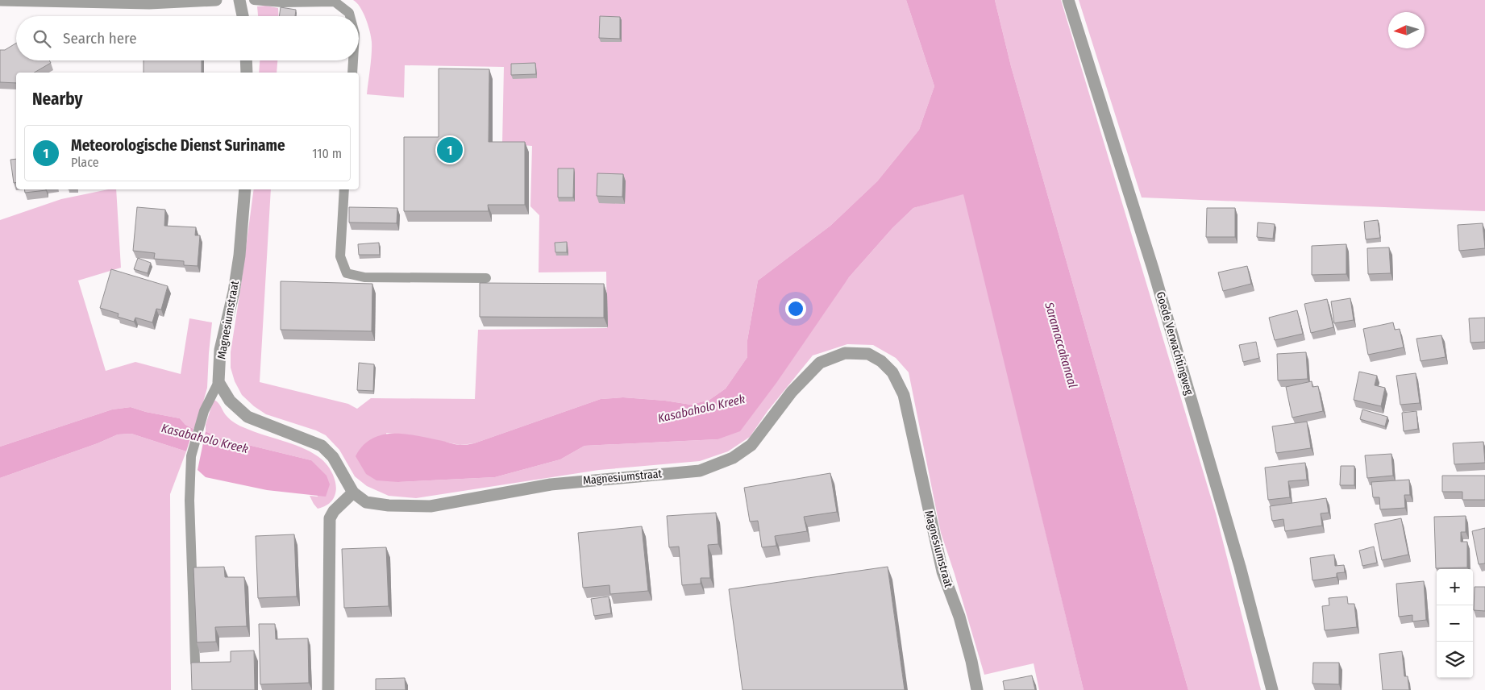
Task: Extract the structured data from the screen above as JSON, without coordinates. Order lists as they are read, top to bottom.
{
  "streets": {
    "street": ["Magnesiumstraat", "Goede Verwachtingweg"]
  },
  "water": ["Saramaccakanaal", "Kasabaholo Kreek"],
  "north": "left",
  "page": {
    "search": "Search here",
    "heading": "Nearby",
    "list": [
      {
        "mark": "1",
        "name": "Meteorologische Dienst Suriname",
        "note": "Place",
        "value": "110 m"
      }
    ],
    "pins": "1",
    "map_buttons": ["+", "−"]
  }
}
